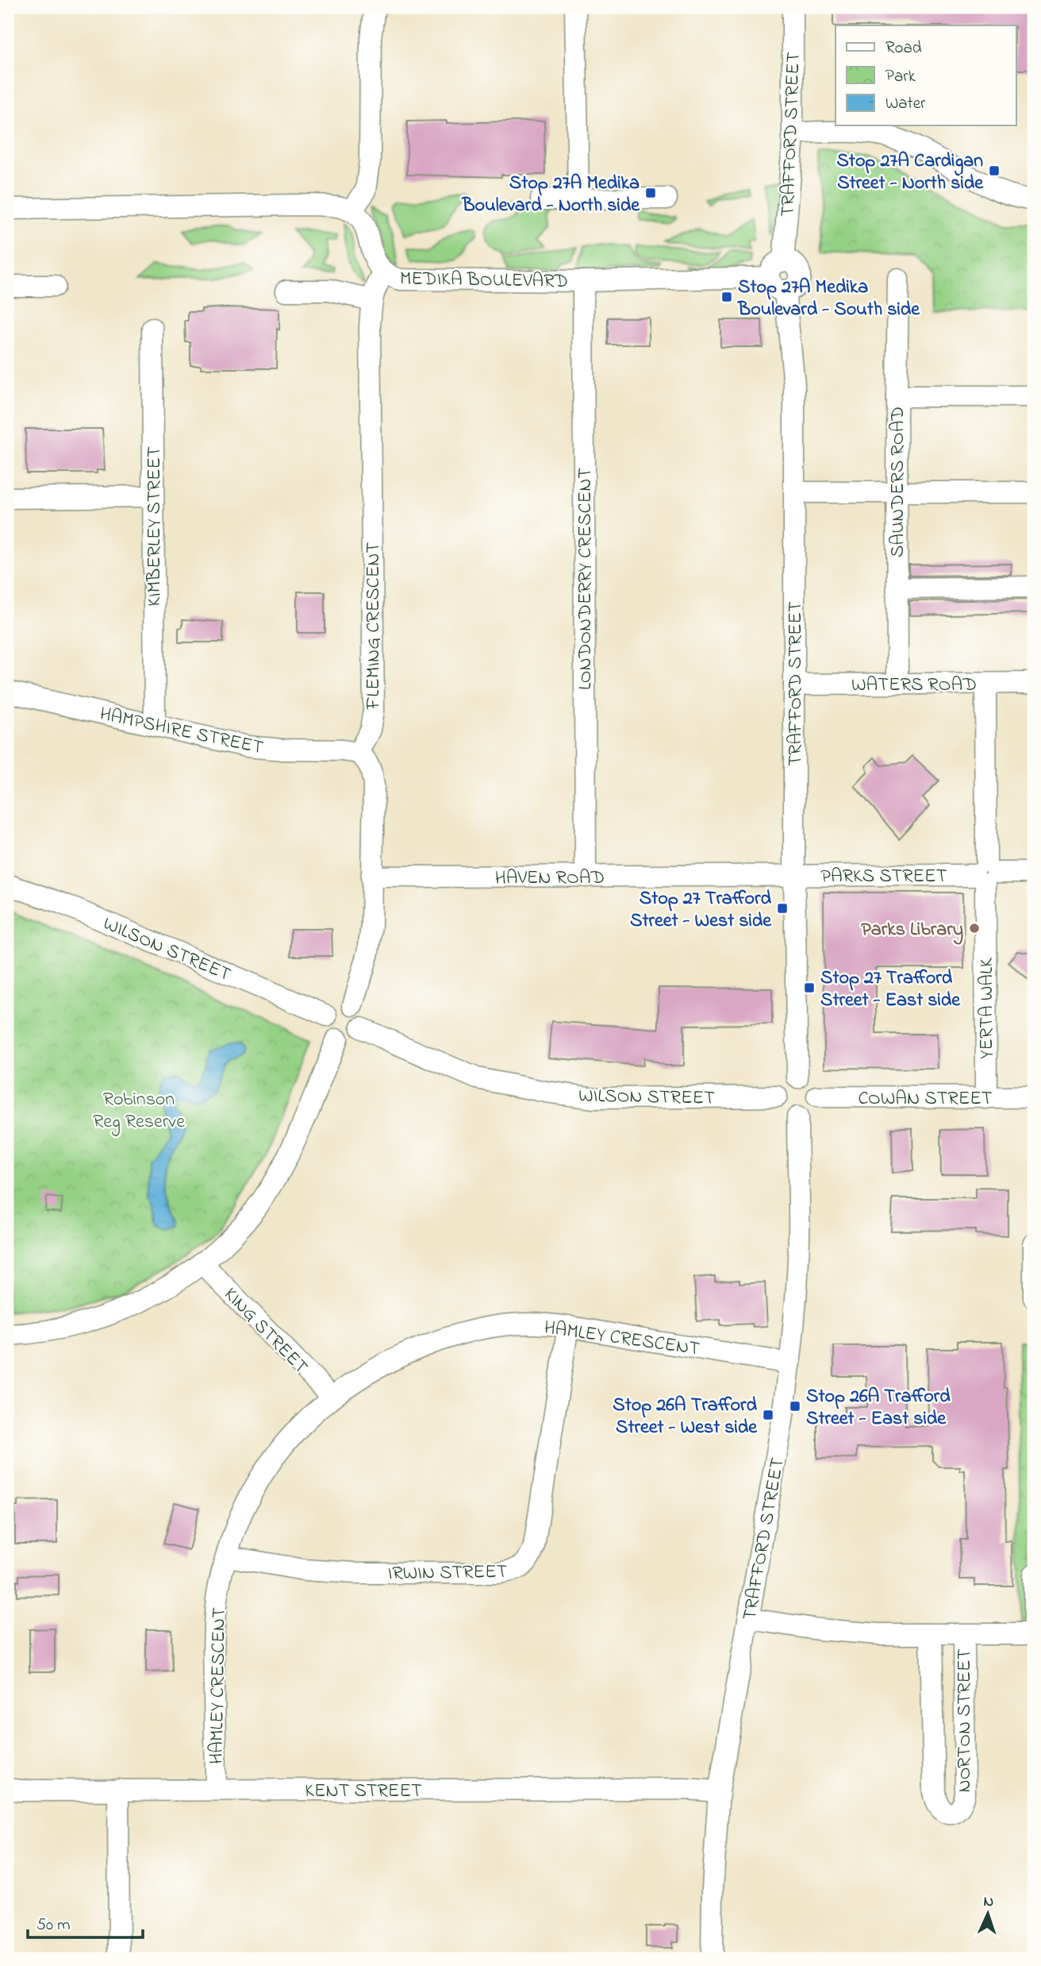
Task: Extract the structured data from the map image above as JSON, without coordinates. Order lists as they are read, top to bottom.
{
  "streets": {
    "street": [
      "TRAFFORD STREET",
      "MEDIKA BOULEVARD",
      "SAUNDERS ROAD",
      "KIMBERLEY STREET",
      "LONDONDERRY CRESCENT",
      "FLEMING CRESCENT",
      "WATERS ROAD",
      "HAMPSHIRE STREET",
      "PARKS STREET",
      "HAVEN ROAD",
      "WILSON STREET",
      "YERTA WALK",
      "COWAN STREET",
      "KING STREET",
      "HAMLEY CRESCENT",
      "IRWIN STREET",
      "NORTON STREET",
      "KENT STREET"
    ]
  },
  "crossings": [
    ["TRAFFORD STREET", "MEDIKA BOULEVARD"],
    ["TRAFFORD STREET", "WATERS ROAD"],
    ["TRAFFORD STREET", "PARKS STREET"],
    ["TRAFFORD STREET", "HAVEN ROAD"],
    ["TRAFFORD STREET", "WILSON STREET"],
    ["TRAFFORD STREET", "COWAN STREET"],
    ["TRAFFORD STREET", "HAMLEY CRESCENT"],
    ["TRAFFORD STREET", "NORTON STREET"],
    ["TRAFFORD STREET", "KENT STREET"],
    ["MEDIKA BOULEVARD", "LONDONDERRY CRESCENT"],
    ["MEDIKA BOULEVARD", "FLEMING CRESCENT"],
    ["SAUNDERS ROAD", "WATERS ROAD"],
    ["KIMBERLEY STREET", "HAMPSHIRE STREET"],
    ["LONDONDERRY CRESCENT", "HAVEN ROAD"],
    ["FLEMING CRESCENT", "HAMPSHIRE STREET"],
    ["WATERS ROAD", "YERTA WALK"],
    ["PARKS STREET", "HAVEN ROAD"],
    ["PARKS STREET", "YERTA WALK"],
    ["WILSON STREET", "COWAN STREET"],
    ["YERTA WALK", "COWAN STREET"],
    ["KING STREET", "HAMLEY CRESCENT"],
    ["HAMLEY CRESCENT", "IRWIN STREET"],
    ["HAMLEY CRESCENT", "KENT STREET"]
  ],
  "parks": ["Robinson Reg Reserve"],
  "places": {
    "transit": [
      "Stop 27A Cardigan Street - North side",
      "Stop 27A Medika Boulevard - North side",
      "Stop 27A Medika Boulevard - South side",
      "Stop 27 Trafford Street - West side",
      "Stop 27 Trafford Street - East side",
      "Stop 26A Trafford Street - East side",
      "Stop 26A Trafford Street - West side"
    ],
    "other": ["Parks Library"]
  },
  "legend": ["Road", "Park", "Water"],
  "scale_bar": "50 m",
  "north": "top"
}
